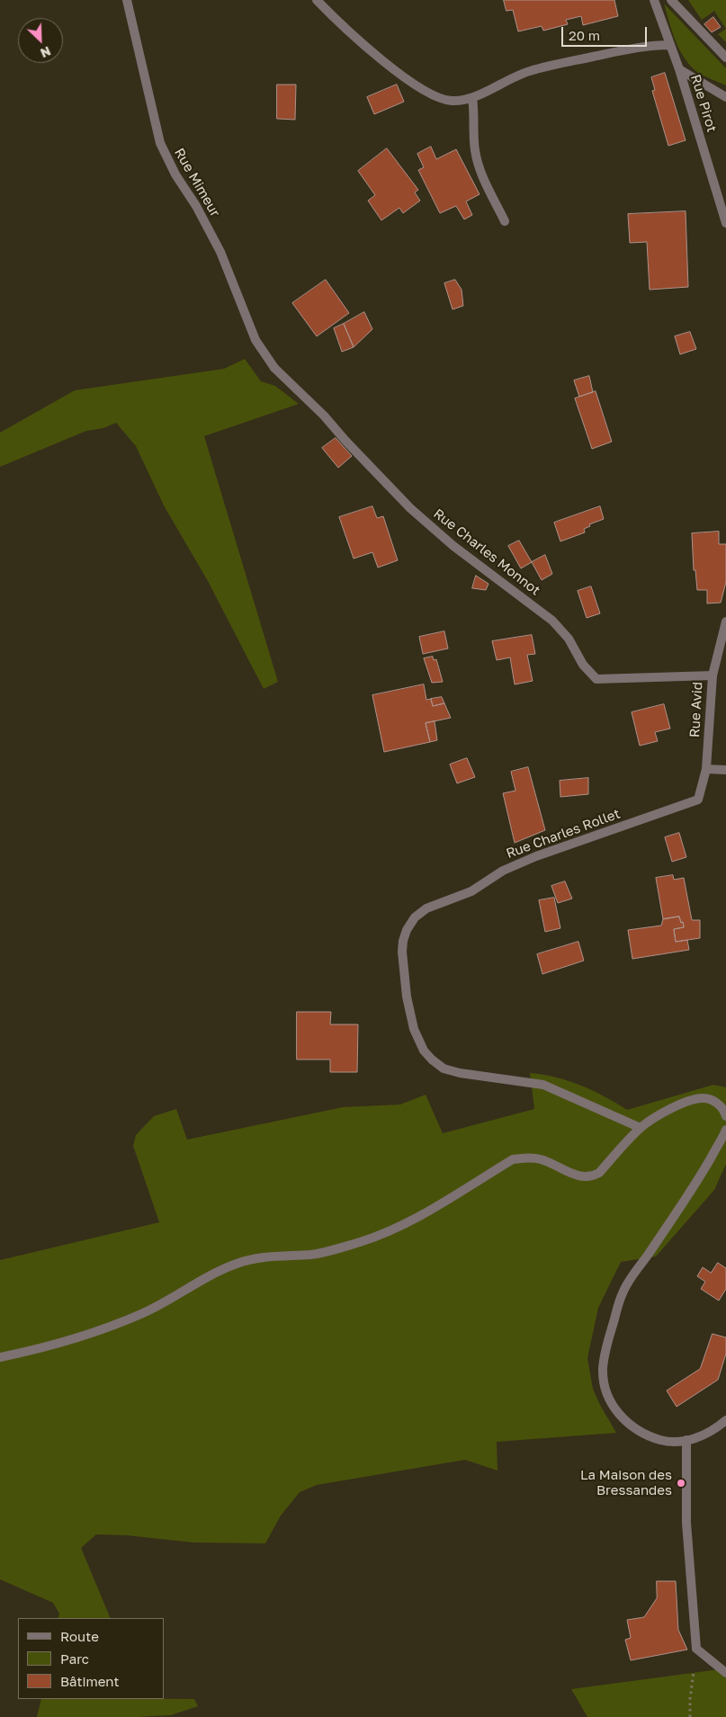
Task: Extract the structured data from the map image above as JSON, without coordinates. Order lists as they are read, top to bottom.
{
  "streets": {
    "street": [
      "Rue Pirot",
      "Rue Mimeur",
      "Rue Charles Monnot",
      "Rue Avid",
      "Rue Charles Rollet"
    ]
  },
  "crossings": [
    ["Rue Mimeur", "Rue Charles Monnot"],
    ["Rue Charles Monnot", "Rue Avid"],
    ["Rue Avid", "Rue Charles Rollet"]
  ],
  "places": ["La Maison des Bressandes"],
  "legend": ["Route", "Parc", "Bâtiment"],
  "scale_bar": "20 m",
  "north": "bottom right"
}
